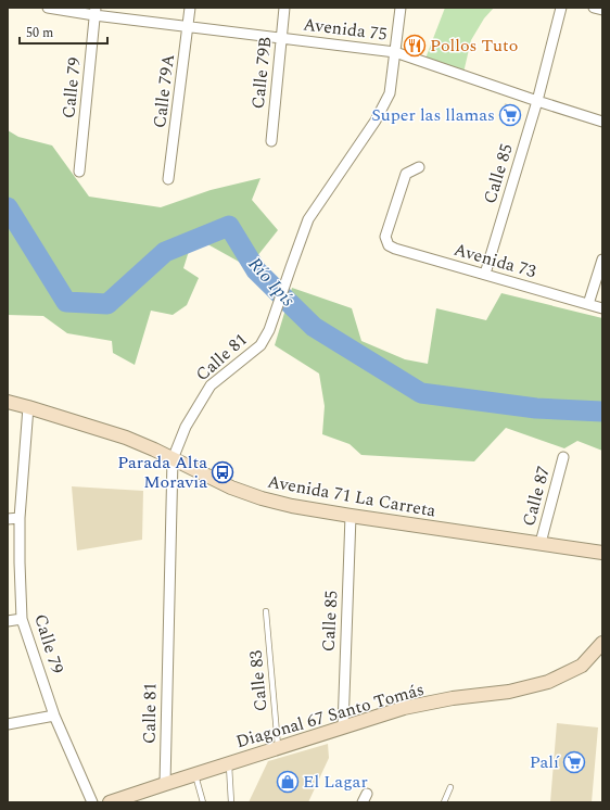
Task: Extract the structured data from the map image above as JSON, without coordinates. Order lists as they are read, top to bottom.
{
  "streets": {
    "street": [
      "Avenida 75",
      "Calle 79B",
      "Calle 79",
      "Calle 79A",
      "Calle 85",
      "Avenida 73",
      "Calle 81",
      "Avenida 71 La Carreta",
      "Calle 87",
      "Diagonal 67 Santo Tomás"
    ],
    "lane": ["Calle 83"]
  },
  "crossings": [
    ["Avenida 75", "Calle 79B"],
    ["Avenida 75", "Calle 79"],
    ["Avenida 75", "Calle 79A"],
    ["Avenida 75", "Calle 85"],
    ["Avenida 75", "Calle 81"],
    ["Calle 79", "Avenida 71 La Carreta"],
    ["Calle 85", "Avenida 73"],
    ["Calle 85", "Avenida 71 La Carreta"],
    ["Calle 85", "Diagonal 67 Santo Tomás"],
    ["Calle 81", "Avenida 71 La Carreta"],
    ["Calle 81", "Diagonal 67 Santo Tomás"],
    ["Avenida 71 La Carreta", "Calle 87"],
    ["Calle 83", "Diagonal 67 Santo Tomás"]
  ],
  "water": ["Río Ipís"],
  "places": {
    "restaurant": ["Pollos Tuto"],
    "supermarket": ["Super las llamas", "Palí"],
    "bus stop": ["Parada Alta Moravia"],
    "shop": ["El Lagar"]
  },
  "scale_bar": "50 m"
}
